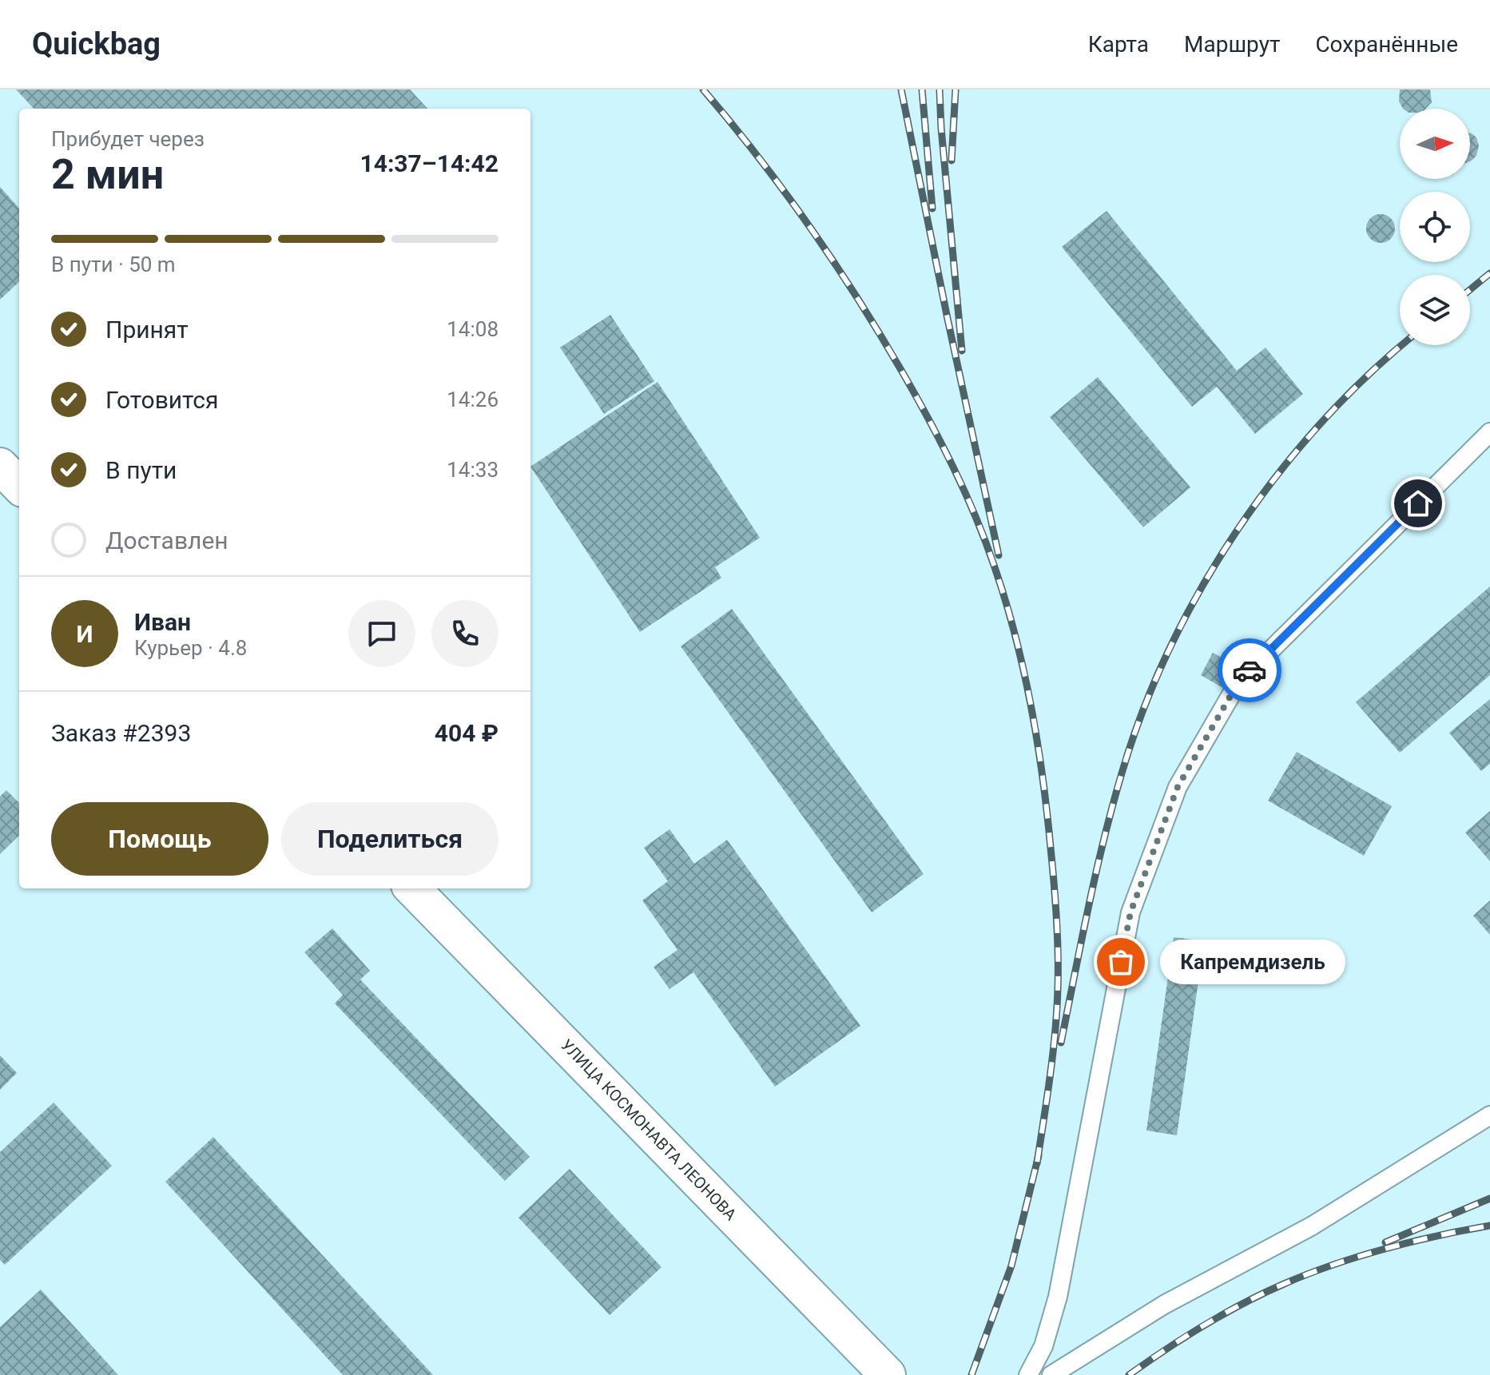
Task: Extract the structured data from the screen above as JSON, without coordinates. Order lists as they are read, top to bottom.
{
  "streets": {
    "street": ["УЛИЦА КОСМОНАВТА ЛЕОНОВА"]
  },
  "places": ["Капремдизель"],
  "north": "right",
  "page": {
    "header": "Quickbag",
    "nav": ["Карта", "Маршрут", "Сохранённые"],
    "heading": ["2 мин", "Прибудет через", "14:37–14:42"],
    "panel": [
      "Иван",
      "Курьер · 4.8",
      "Заказ #2393",
      "404 ₽"
    ],
    "bar": "В пути · 50 m",
    "list": [
      ["Принят", "14:08"],
      ["Готовится", "14:26"],
      ["В пути", "14:33"],
      "Доставлен"
    ],
    "round": "И",
    "buttons": ["Помощь", "Поделиться"],
    "bubble": "Капремдизель"
  }
}
